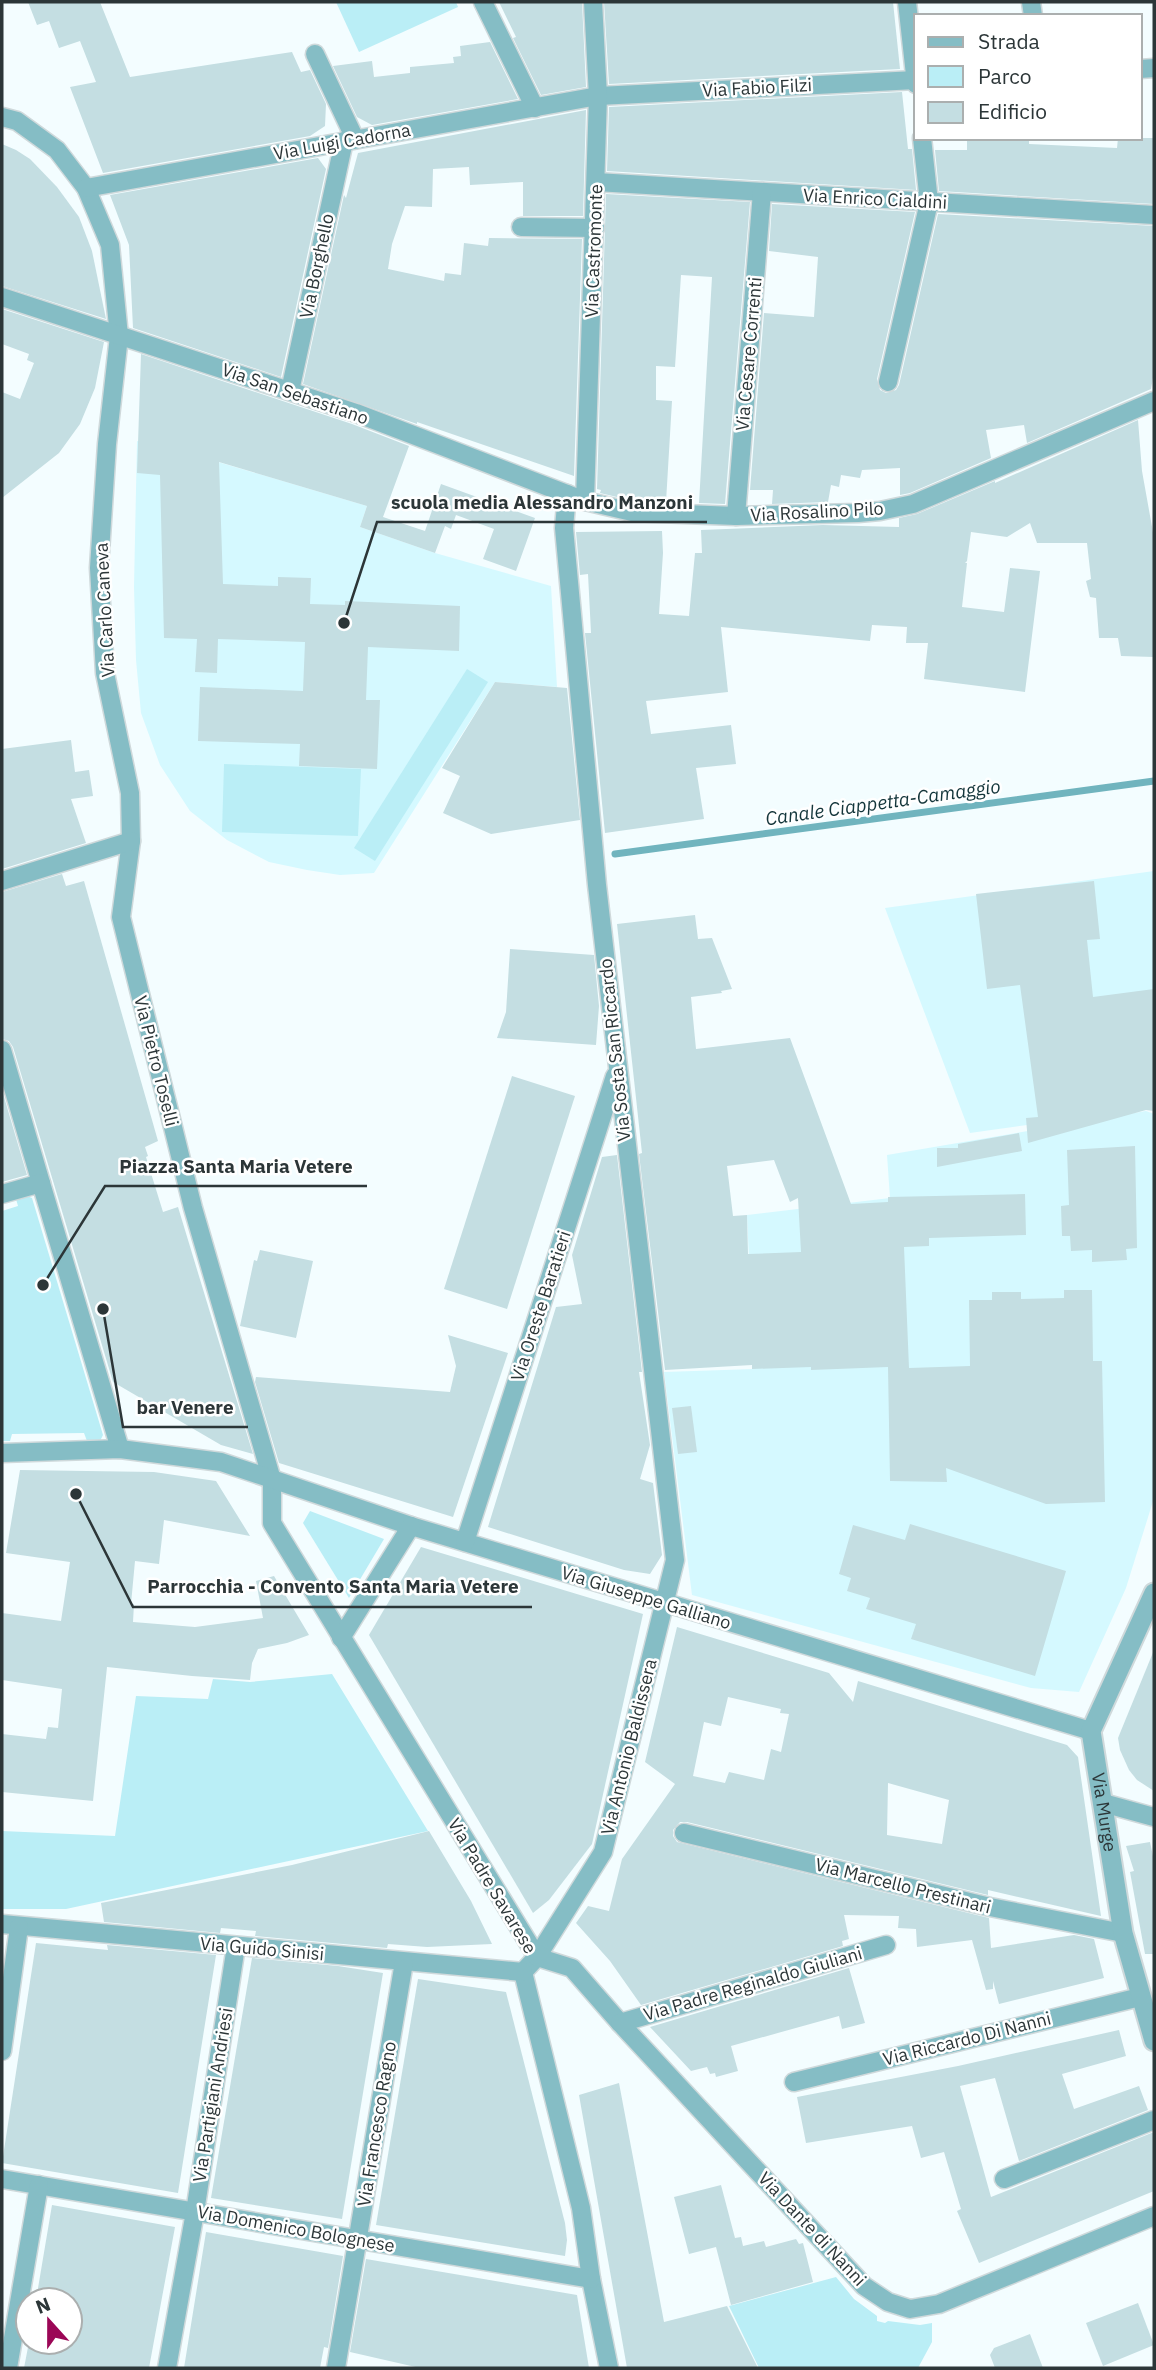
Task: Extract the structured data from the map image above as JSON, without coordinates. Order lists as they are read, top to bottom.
{
  "streets": {
    "street": [
      "Via Fabio Filzi",
      "Via Luigi Cadorna",
      "Via Enrico Cialdini",
      "Via Castromonte",
      "Via Borghello",
      "Via Cesare Correnti",
      "Via San Sebastiano",
      "Via Rosalino Pilo",
      "Via Carlo Caneva",
      "Via Sosta San Riccardo",
      "Via Pietro Toselli",
      "Via Oreste Baratieri",
      "Via Giuseppe Galliano",
      "Via Antonio Baldissera",
      "Via Murge",
      "Via Padre Savarese",
      "Via Marcello Prestinari",
      "Via Guido Sinisi",
      "Via Padre Reginaldo Giuliani",
      "Via Riccardo Di Nanni",
      "Via Partigiani Andriesi",
      "Via Francesco Ragno",
      "Via Domenico Bolognese",
      "Via Dante di Nanni"
    ]
  },
  "crossings": [
    ["Via Fabio Filzi", "Via Luigi Cadorna"],
    ["Via Fabio Filzi", "Via Castromonte"],
    ["Via Luigi Cadorna", "Via Castromonte"],
    ["Via Luigi Cadorna", "Via Borghello"],
    ["Via Luigi Cadorna", "Via Carlo Caneva"],
    ["Via Enrico Cialdini", "Via Castromonte"],
    ["Via Enrico Cialdini", "Via Cesare Correnti"],
    ["Via Castromonte", "Via San Sebastiano"],
    ["Via Castromonte", "Via Rosalino Pilo"],
    ["Via Borghello", "Via San Sebastiano"],
    ["Via Cesare Correnti", "Via Rosalino Pilo"],
    ["Via San Sebastiano", "Via Rosalino Pilo"],
    ["Via San Sebastiano", "Via Carlo Caneva"],
    ["Via San Sebastiano", "Via Sosta San Riccardo"],
    ["Via Carlo Caneva", "Via Pietro Toselli"],
    ["Via Sosta San Riccardo", "Via Oreste Baratieri"],
    ["Via Sosta San Riccardo", "Via Giuseppe Galliano"],
    ["Via Sosta San Riccardo", "Via Antonio Baldissera"],
    ["Via Pietro Toselli", "Via Giuseppe Galliano"],
    ["Via Pietro Toselli", "Via Padre Savarese"],
    ["Via Oreste Baratieri", "Via Giuseppe Galliano"],
    ["Via Giuseppe Galliano", "Via Antonio Baldissera"],
    ["Via Giuseppe Galliano", "Via Murge"],
    ["Via Giuseppe Galliano", "Via Padre Savarese"],
    ["Via Antonio Baldissera", "Via Padre Savarese"],
    ["Via Antonio Baldissera", "Via Dante di Nanni"],
    ["Via Murge", "Via Marcello Prestinari"],
    ["Via Murge", "Via Riccardo Di Nanni"],
    ["Via Padre Savarese", "Via Guido Sinisi"],
    ["Via Padre Savarese", "Via Domenico Bolognese"],
    ["Via Padre Savarese", "Via Dante di Nanni"],
    ["Via Guido Sinisi", "Via Partigiani Andriesi"],
    ["Via Guido Sinisi", "Via Francesco Ragno"],
    ["Via Padre Reginaldo Giuliani", "Via Dante di Nanni"],
    ["Via Partigiani Andriesi", "Via Domenico Bolognese"],
    ["Via Francesco Ragno", "Via Domenico Bolognese"]
  ],
  "water": ["Canale Ciappetta-Camaggio"],
  "places": [
    "scuola media Alessandro Manzoni",
    "Piazza Santa Maria Vetere",
    "bar Venere",
    "Parrocchia - Convento Santa Maria Vetere"
  ],
  "legend": ["Strada", "Parco", "Edificio"],
  "north": "top"
}
